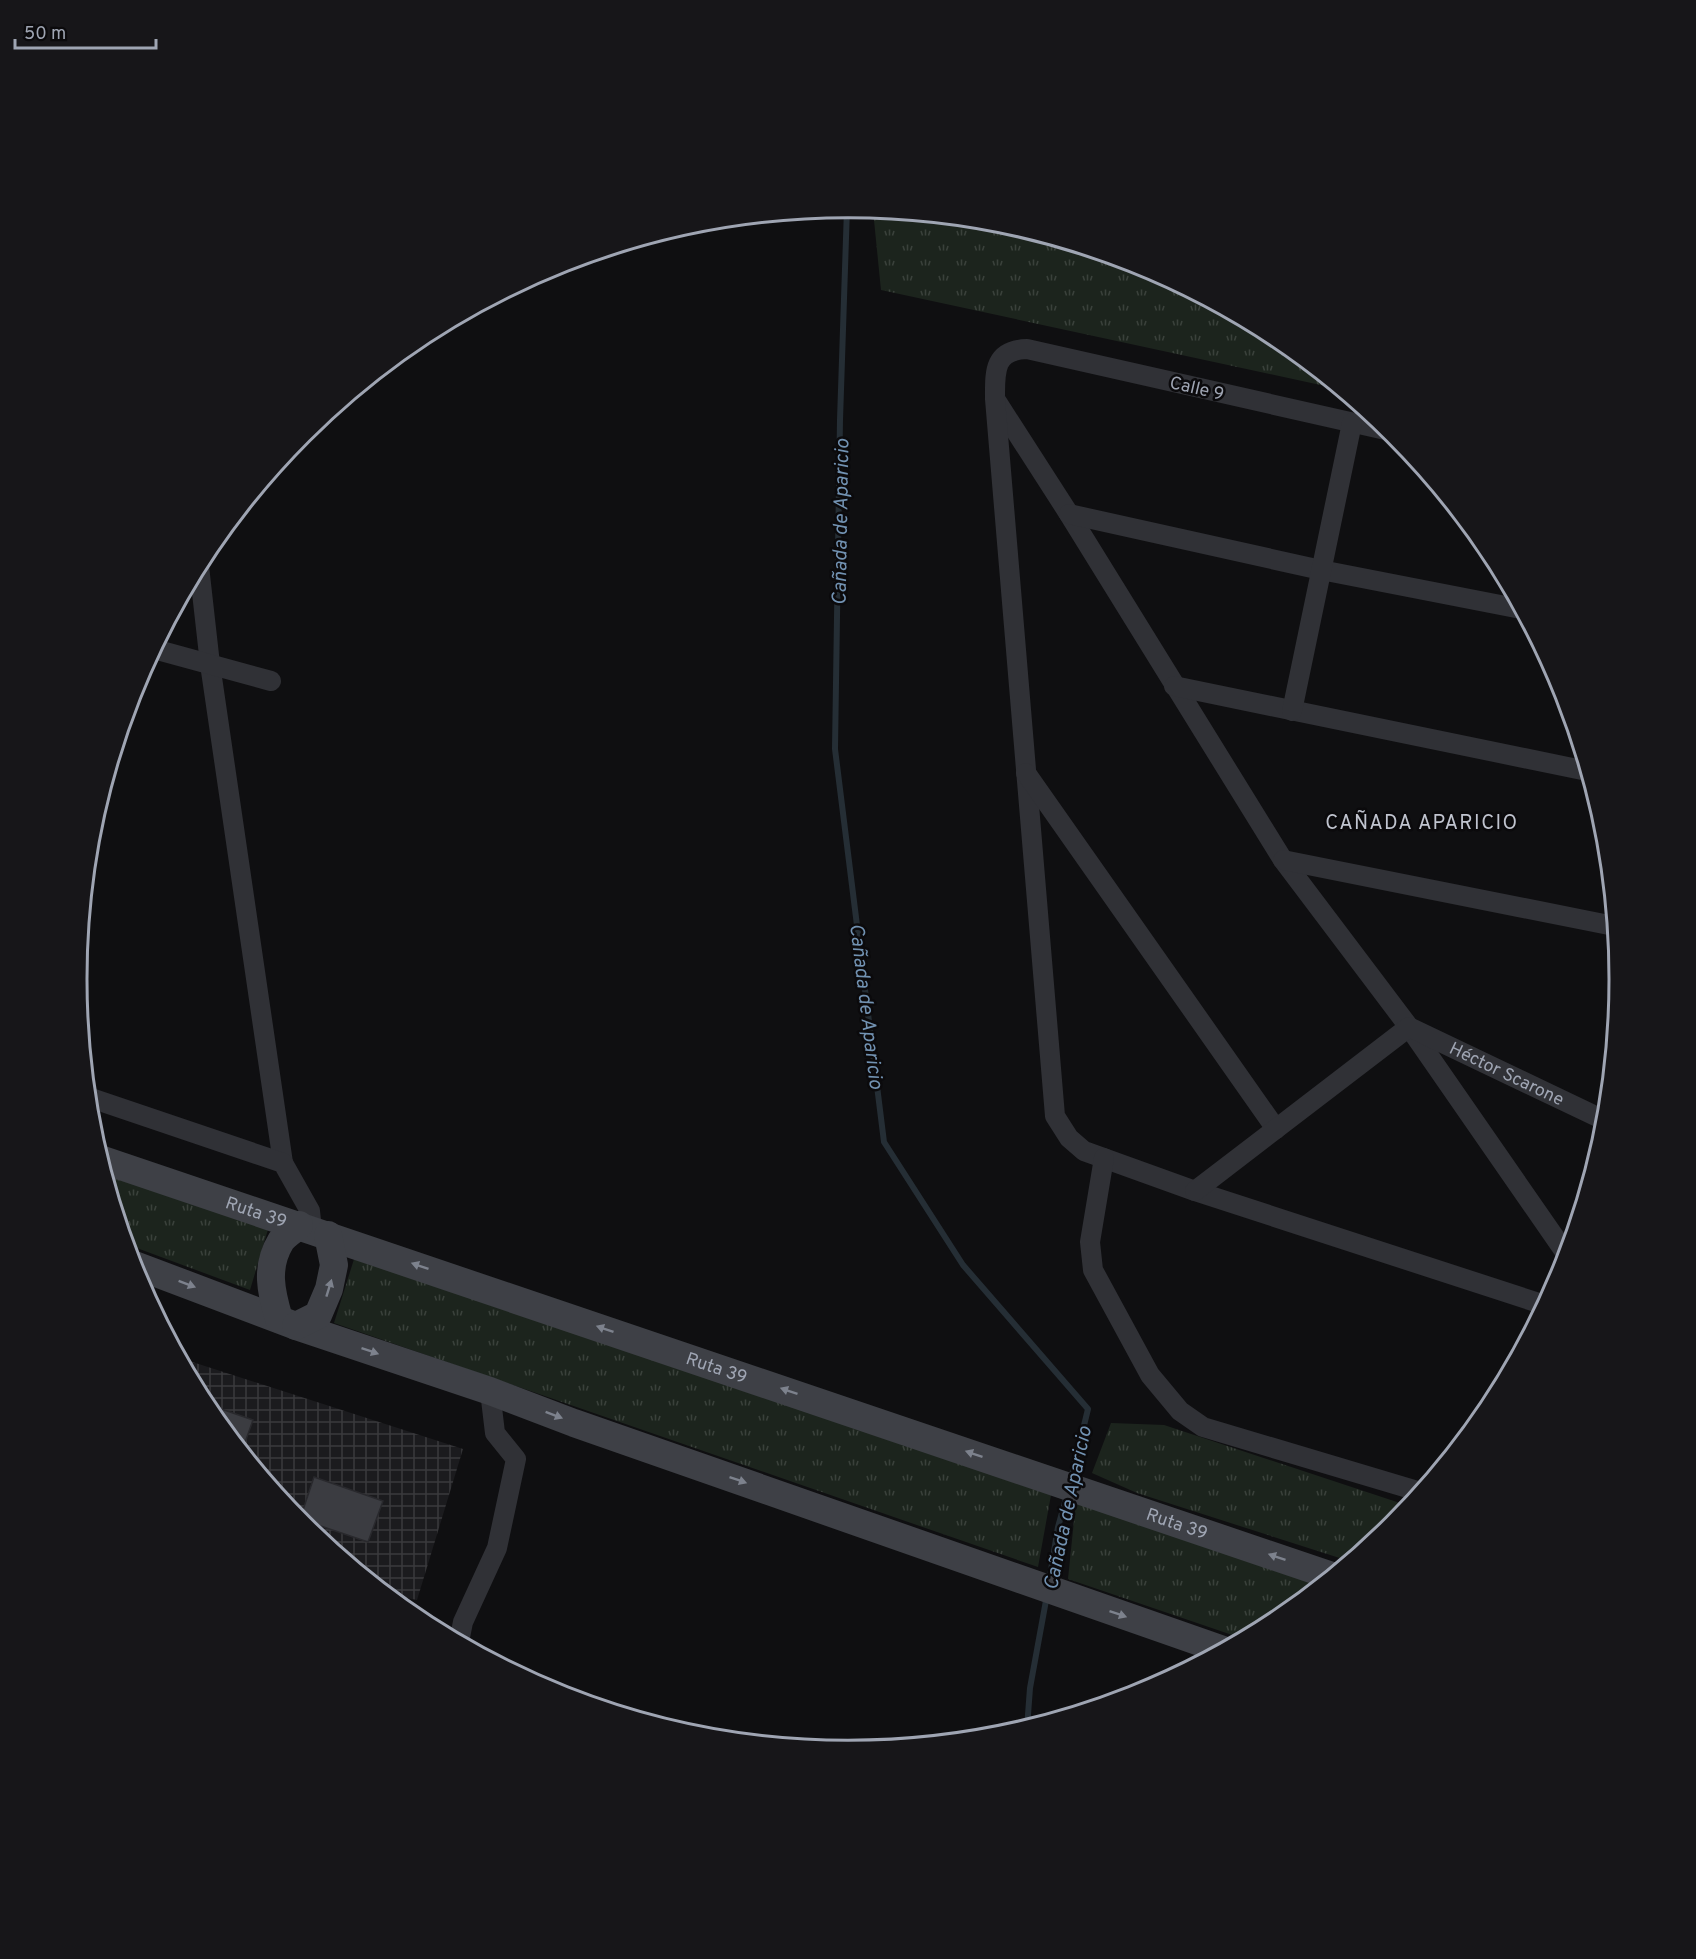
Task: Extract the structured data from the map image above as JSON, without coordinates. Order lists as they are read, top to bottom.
{
  "streets": {
    "main road": ["Ruta 39"],
    "street": ["Calle 9", "Héctor Scarone"]
  },
  "districts": ["CAÑADA APARICIO"],
  "water": ["Cañada de Aparicio"],
  "scale_bar": "50 m"
}
